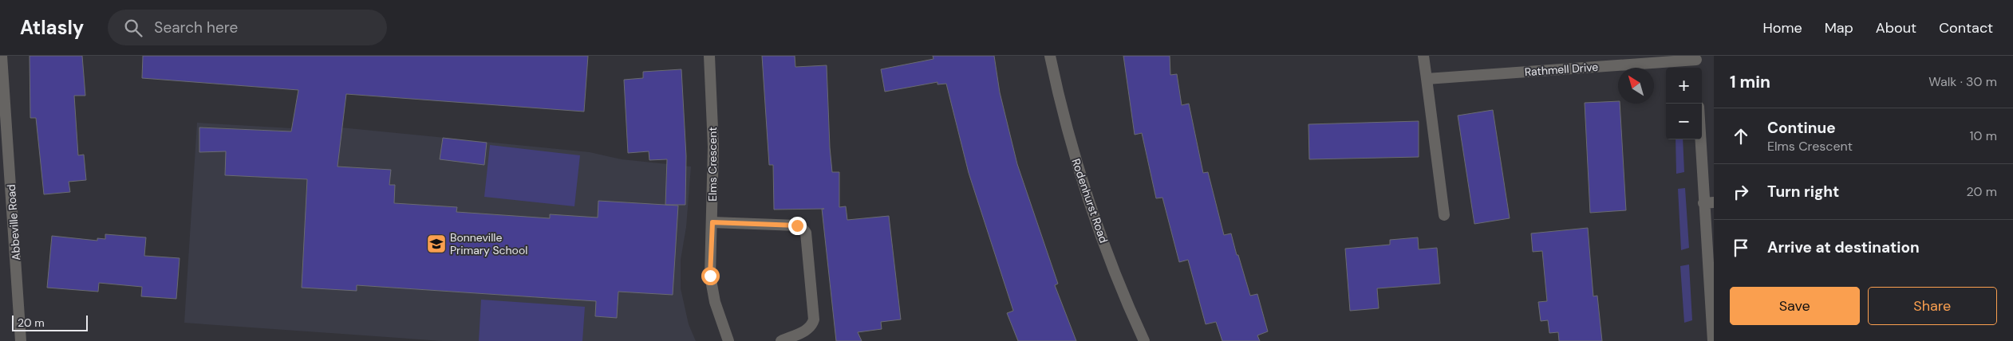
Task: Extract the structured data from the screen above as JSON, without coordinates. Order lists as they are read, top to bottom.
{
  "streets": {
    "street": [
      "Rathmell Drive",
      "Elms Crescent",
      "Rodenhurst Road",
      "Abbeville Road"
    ]
  },
  "places": {
    "school or university": ["Bonneville Primary School"]
  },
  "scale_bar": "20 m",
  "north": "top left",
  "page": {
    "header": "Atlasly",
    "search": "Search here",
    "nav": [
      "Home",
      "Map",
      "About",
      "Contact"
    ],
    "heading": ["1 min", "Walk · 30 m"],
    "map_buttons": ["+", "−"],
    "list": [
      ["Continue", "Elms Crescent", "10 m"],
      ["Turn right", "20 m"],
      "Arrive at destination"
    ],
    "buttons": ["Save", "Share"],
    "scale": "20 m"
  }
}
